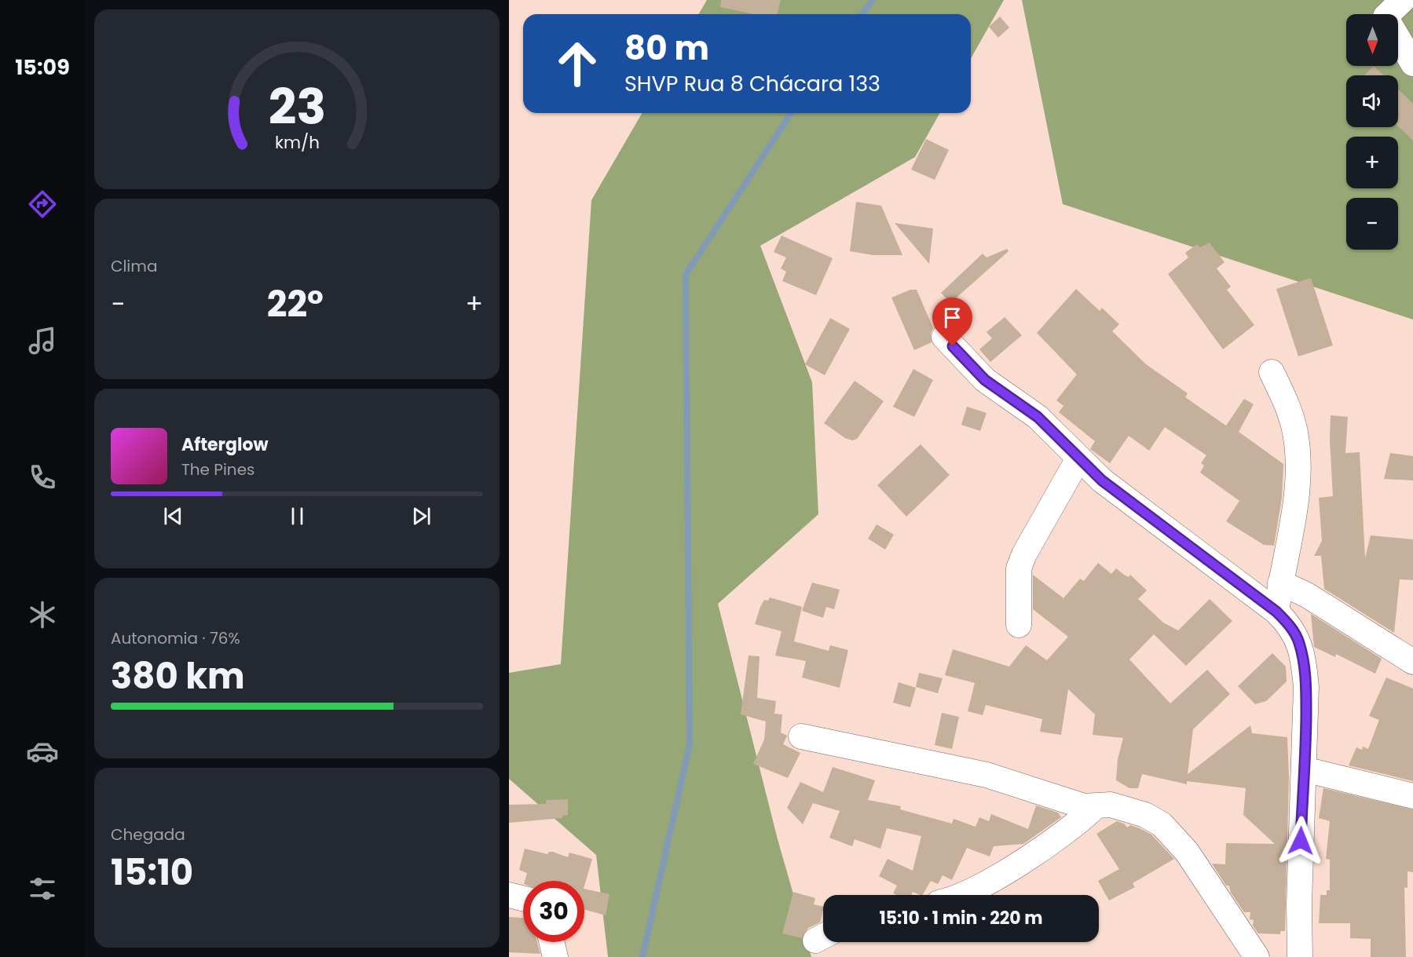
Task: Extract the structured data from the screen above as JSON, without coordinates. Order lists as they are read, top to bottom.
{
  "north": "bottom",
  "page": {
    "tabs": "15:09",
    "map_buttons": ["+", "−"],
    "turn": ["80 m", "SHVP Rua 8 Chácara 133"],
    "tile": [
      "Clima",
      ["Autonomia · 76%", "380 km"],
      ["Chegada", "15:10"]
    ],
    "heat": ["−", "22°", "+"],
    "song": ["Afterglow", "The Pines"],
    "limit": "30",
    "trip": "15:10 · 1 min · 220 m",
    "gauge": ["23", "km/h"]
  }
}
